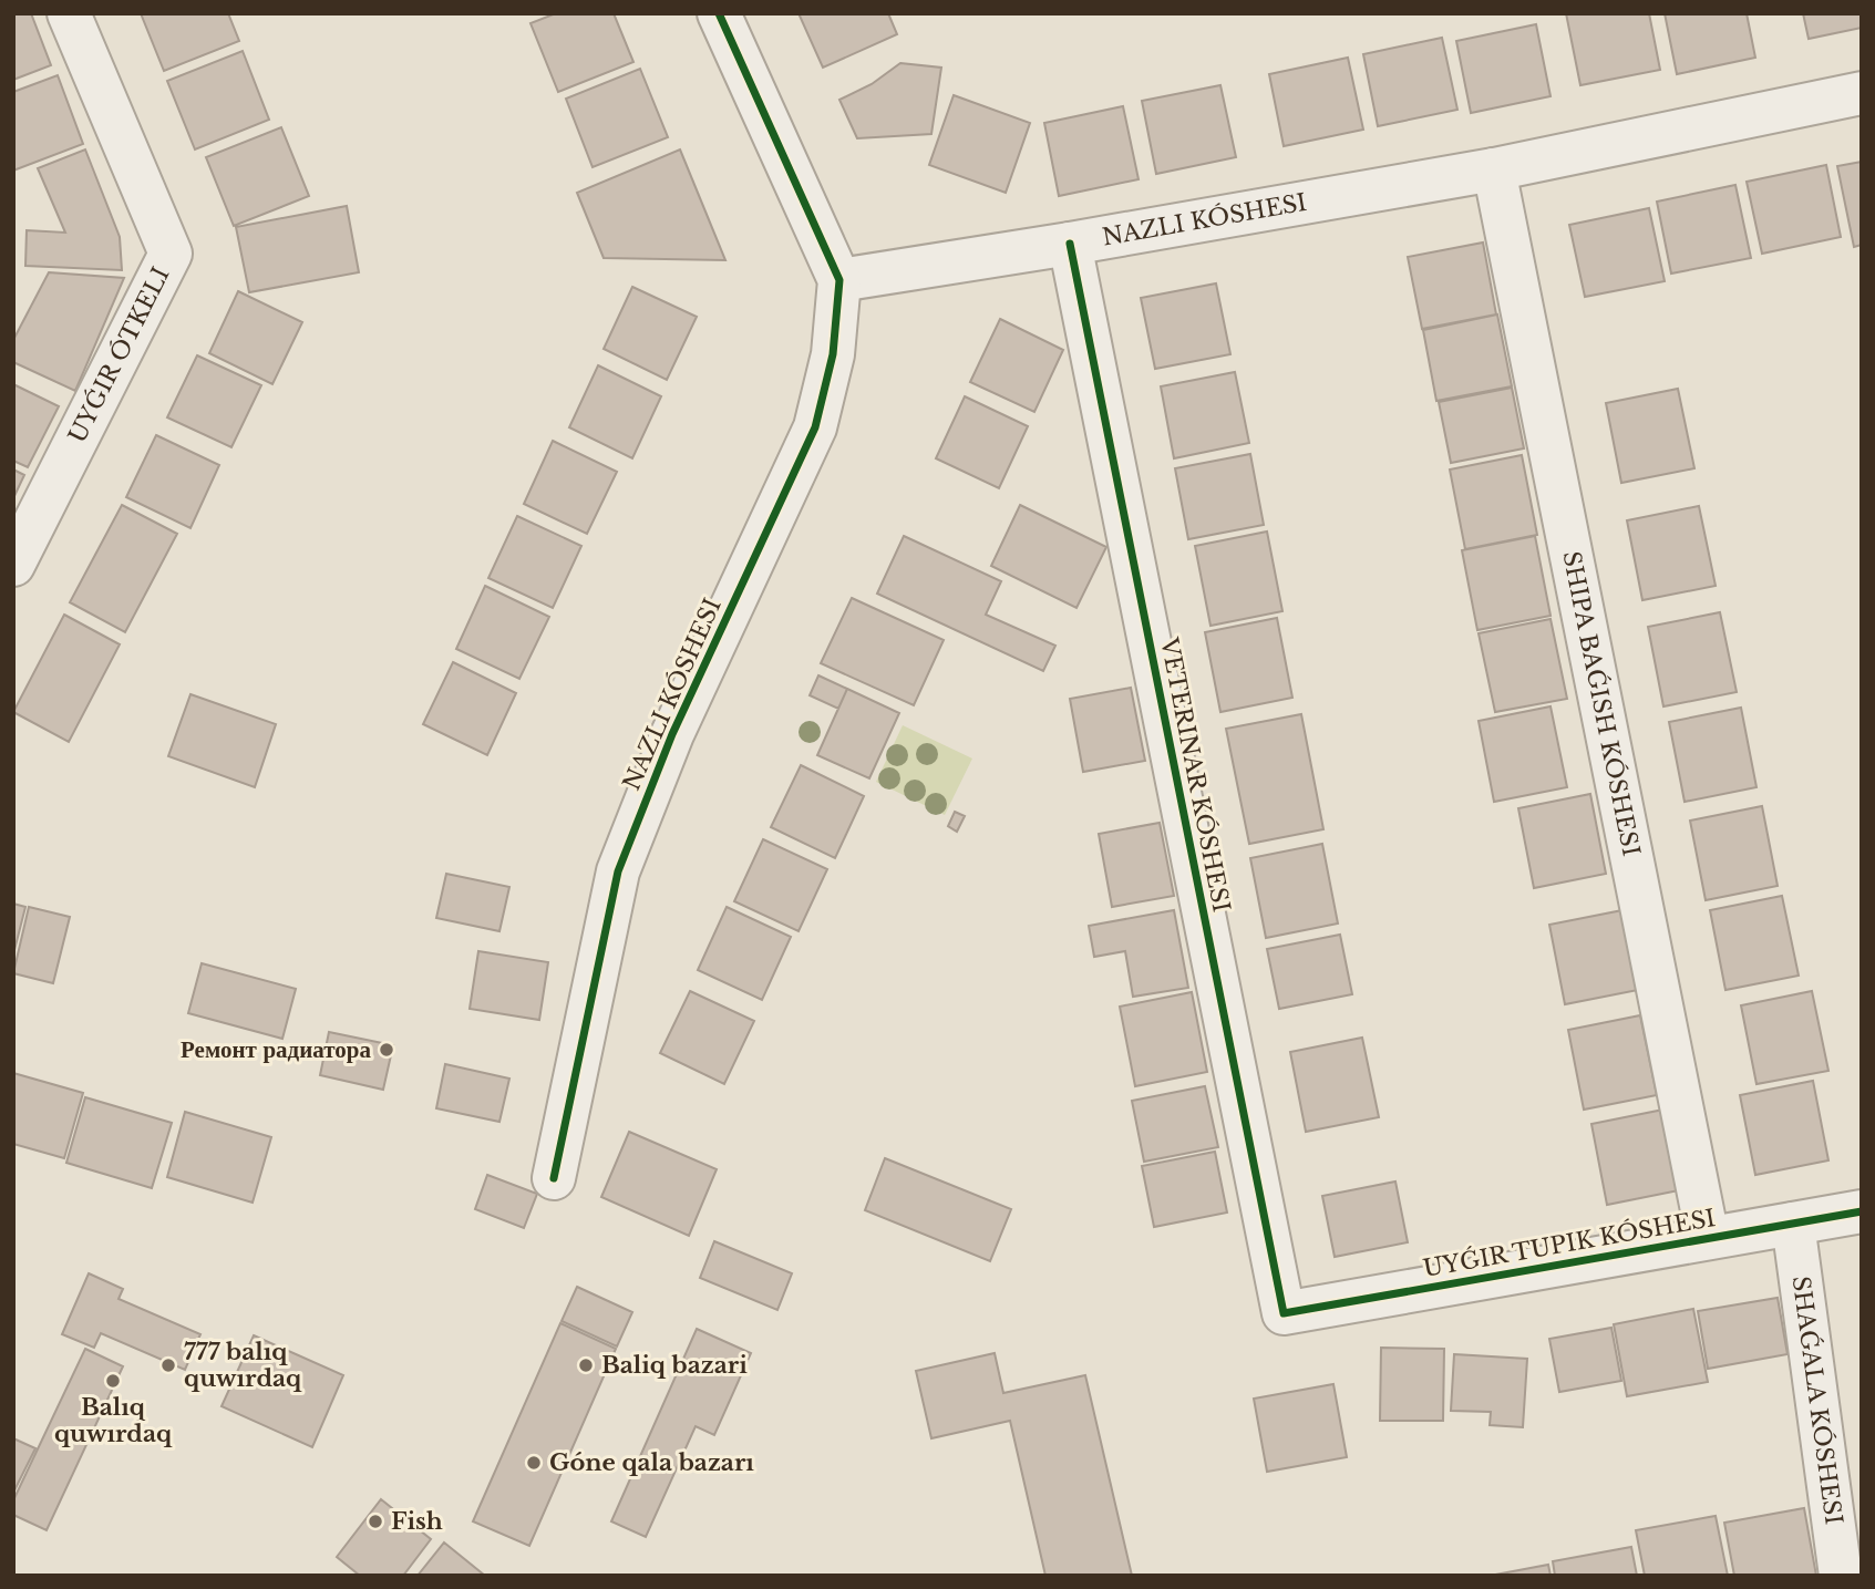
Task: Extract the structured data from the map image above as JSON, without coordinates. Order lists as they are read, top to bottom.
{
  "streets": {
    "street": ["VETERINAR KÓSHESI", "SHAǴALA KÓSHESI"],
    "cycle path": ["NAZLI KÓSHESI", "UYǴIR TUPIK KÓSHESI"]
  },
  "places": [
    "Ремонт радиатора",
    "777 balıq quwırdaq",
    "Baliq bazari",
    "Balıq quwırdaq",
    "Góne qala bazarı",
    "Fish"
  ]
}
